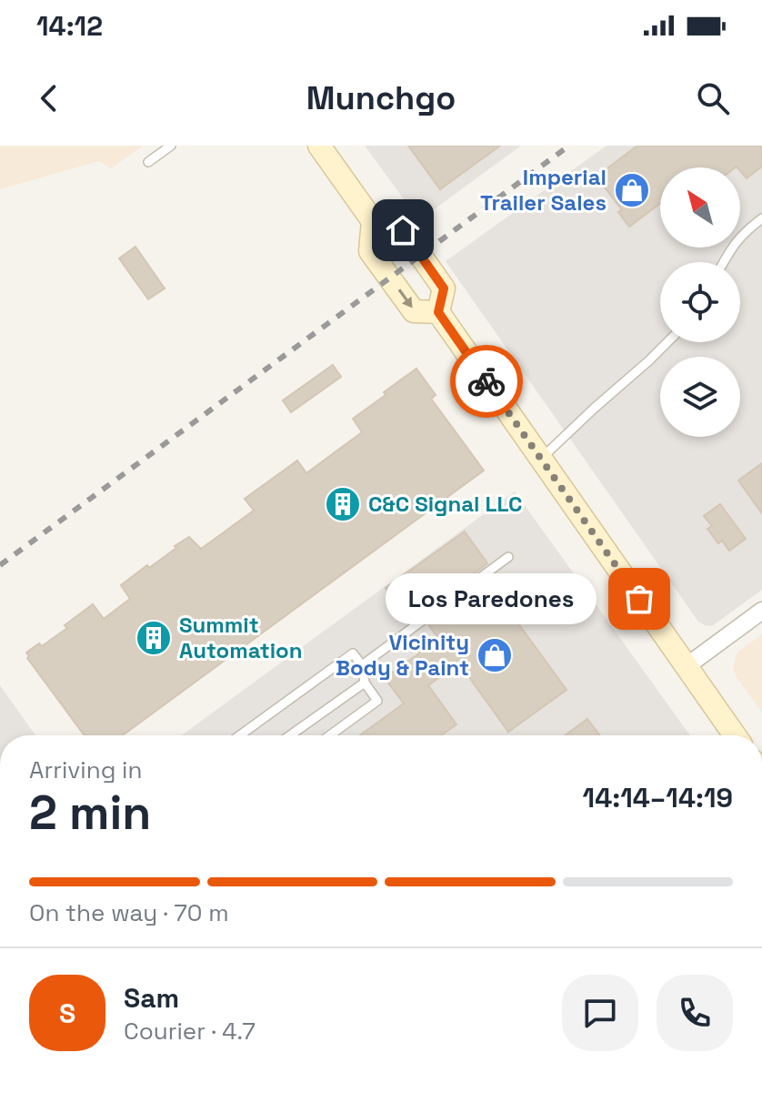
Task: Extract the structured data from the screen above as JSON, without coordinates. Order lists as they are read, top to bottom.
{
  "places": {
    "shop": ["Imperial Trailer Sales", "Vicinity Body & Paint"],
    "building": ["C&C Signal LLC", "Summit Automation"],
    "other": ["Los Paredones"]
  },
  "north": "top left",
  "page": {
    "status": "14:12",
    "header": "Munchgo",
    "bubble": "Los Paredones",
    "heading": ["2 min", "Arriving in", "14:14–14:19"],
    "panel": ["Sam", "Courier · 4.7"],
    "bar": "On the way · 70 m",
    "round": "S"
  }
}
